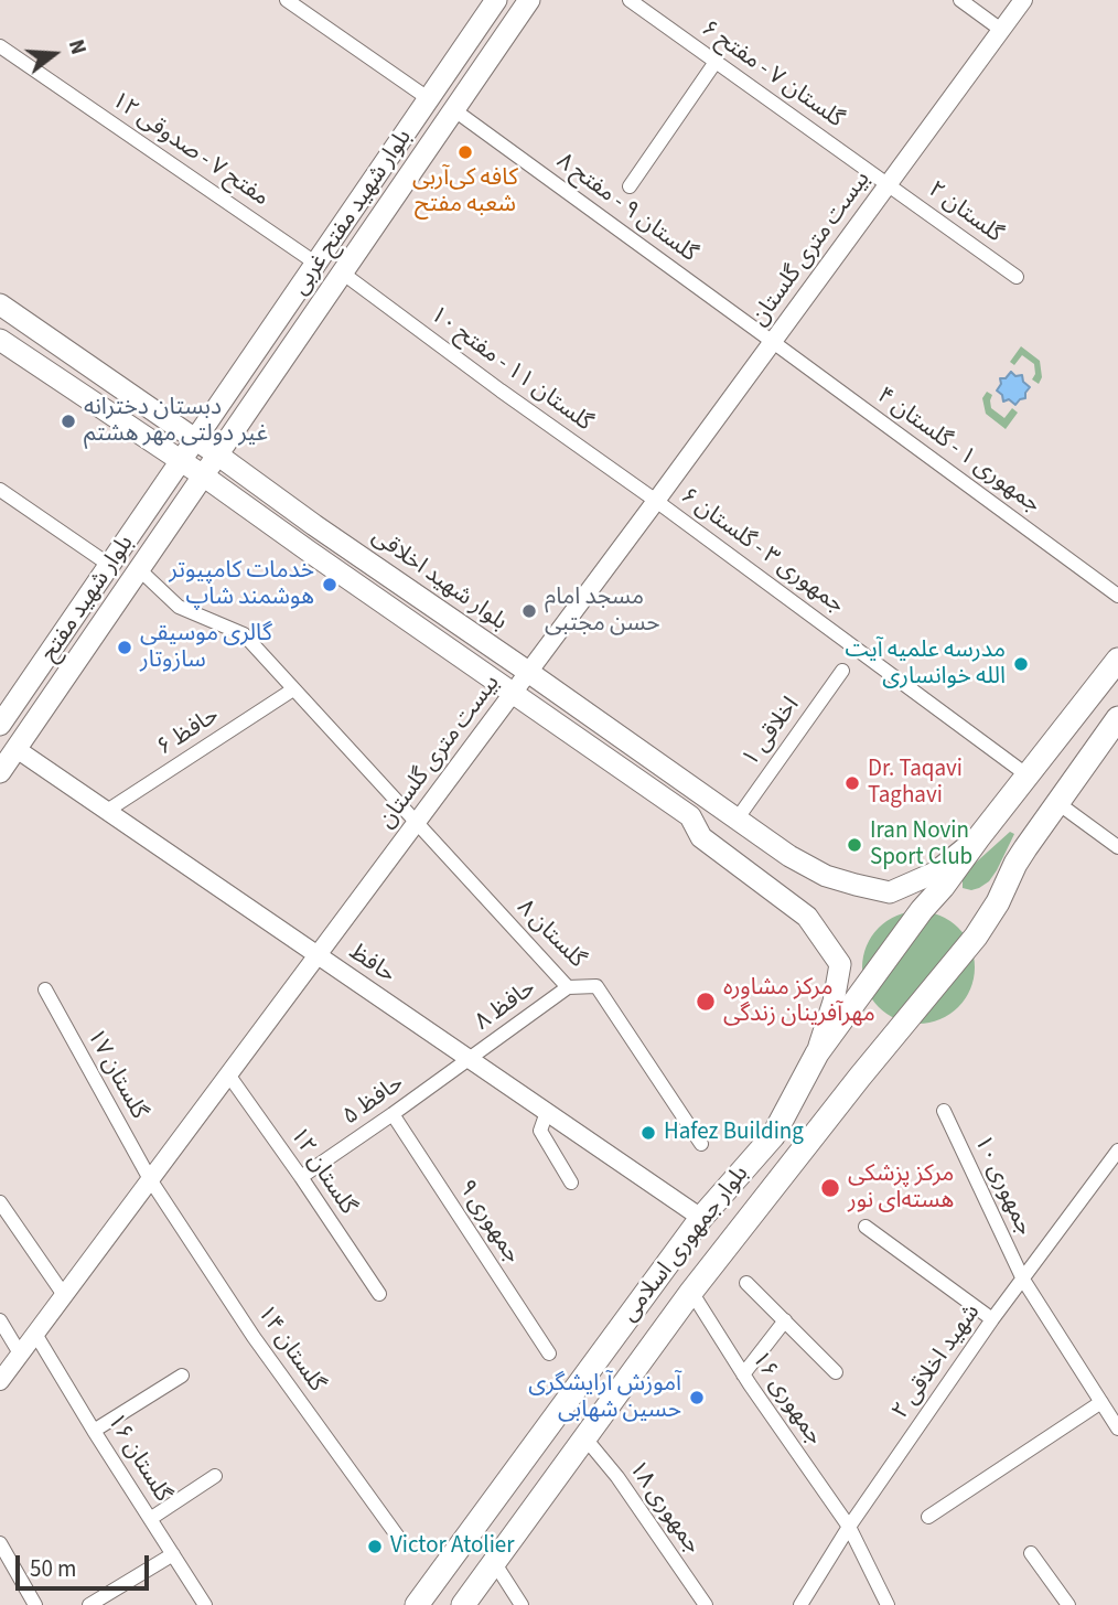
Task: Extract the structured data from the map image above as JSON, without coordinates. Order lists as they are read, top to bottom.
{
  "streets": {
    "main road": [
      "بلوار شهید مفتح غربی",
      "بلوار شهید اخلاقی",
      "بلوار شهید مفتح",
      "بلوار جمهوری اسلامی"
    ],
    "street": [
      "گلستان ۷ - مفتح ۶",
      "مفتح ۷ - صدوقی ۱۲",
      "گلستان ۹ - مفتح ۸",
      "گلستان ۲",
      "بیست متری گلستان",
      "گلستان ۱۱ - مفتح ۱۰",
      "جمهوری ۱ - گلستان ۴",
      "جمهوری ۳ - گلستان ۶",
      "حافظ ۶",
      "اخلاقی ۱",
      "گلستان ۸",
      "حافظ",
      "حافظ ۸",
      "گلستان ۱۷",
      "حافظ ۵",
      "گلستان ۱۲",
      "جمهوری ۱۰",
      "جمهوری ۹",
      "گلستان ۱۴",
      "شهید اخلاقی ۲",
      "جمهوری ۱۶",
      "گلستان ۱۶",
      "جمهوری ۱۸"
    ]
  },
  "crossings": [
    ["گلستان ۷ - مفتح ۶", "گلستان ۲"],
    ["گلستان ۷ - مفتح ۶", "بیست متری گلستان"],
    ["مفتح ۷ - صدوقی ۱۲", "بلوار شهید مفتح غربی"],
    ["گلستان ۹ - مفتح ۸", "بلوار شهید مفتح غربی"],
    ["گلستان ۹ - مفتح ۸", "بیست متری گلستان"],
    ["گلستان ۹ - مفتح ۸", "جمهوری ۱ - گلستان ۴"],
    ["بلوار شهید مفتح غربی", "گلستان ۱۱ - مفتح ۱۰"],
    ["بلوار شهید مفتح غربی", "بلوار شهید اخلاقی"],
    ["بلوار شهید مفتح غربی", "بلوار شهید مفتح"],
    ["گلستان ۲", "بیست متری گلستان"],
    ["بیست متری گلستان", "گلستان ۱۱ - مفتح ۱۰"],
    ["بیست متری گلستان", "جمهوری ۱ - گلستان ۴"],
    ["بیست متری گلستان", "جمهوری ۳ - گلستان ۶"],
    ["بیست متری گلستان", "بلوار شهید اخلاقی"],
    ["بیست متری گلستان", "گلستان ۸"],
    ["بیست متری گلستان", "حافظ"],
    ["بیست متری گلستان", "گلستان ۱۷"],
    ["بیست متری گلستان", "گلستان ۱۲"],
    ["بیست متری گلستان", "گلستان ۱۴"],
    ["بیست متری گلستان", "گلستان ۱۶"],
    ["گلستان ۱۱ - مفتح ۱۰", "جمهوری ۳ - گلستان ۶"],
    ["جمهوری ۳ - گلستان ۶", "بلوار جمهوری اسلامی"],
    ["بلوار شهید اخلاقی", "بلوار شهید مفتح"],
    ["بلوار شهید اخلاقی", "اخلاقی ۱"],
    ["بلوار شهید اخلاقی", "بلوار جمهوری اسلامی"],
    ["بلوار شهید مفتح", "گلستان ۸"],
    ["بلوار شهید مفتح", "حافظ"],
    ["حافظ ۶", "گلستان ۸"],
    ["حافظ ۶", "حافظ"],
    ["گلستان ۸", "حافظ ۸"],
    ["حافظ", "حافظ ۸"],
    ["حافظ", "حافظ ۵"],
    ["حافظ", "بلوار جمهوری اسلامی"],
    ["حافظ ۸", "حافظ ۵"],
    ["گلستان ۱۷", "گلستان ۱۴"],
    ["حافظ ۵", "گلستان ۱۲"],
    ["حافظ ۵", "جمهوری ۹"],
    ["جمهوری ۱۰", "شهید اخلاقی ۲"],
    ["بلوار جمهوری اسلامی", "جمهوری ۱۶"],
    ["بلوار جمهوری اسلامی", "جمهوری ۱۸"],
    ["شهید اخلاقی ۲", "جمهوری ۱۶"]
  ],
  "places": [
    "کافه کی‌آربی شعبه مفتح",
    "دبستان دخترانه غیر دولتی مهر هشتم",
    "خدمات کامپیوتر هوشمند شاپ",
    "مسجد امام حسن مجتبی",
    "گالری موسیقی سازوتار",
    "مدرسه علمیه آیت الله خوانساری",
    "Dr. Taqavi Taghavi",
    "Iran Novin Sport Club",
    "مرکز مشاوره مهرآفرینان زندگی",
    "Hafez Building",
    "مرکز پزشکی هسته‌ای نور",
    "آموزش آرایشگری حسین شهابی",
    "Victor Atolier"
  ],
  "scale_bar": "50 m",
  "north": "right"
}
